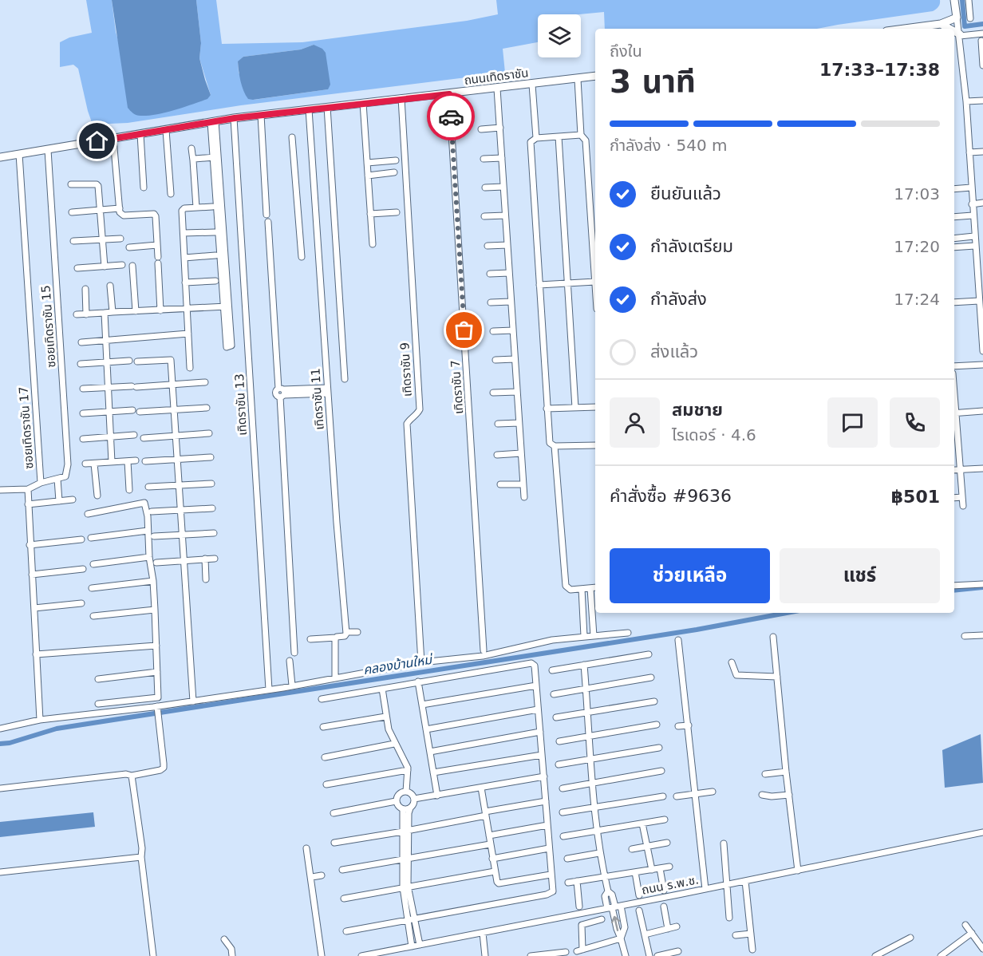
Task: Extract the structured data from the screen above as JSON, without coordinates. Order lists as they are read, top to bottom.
{
  "streets": {
    "street": [
      "ถนนเทิดราชัน",
      "ซอยเทิดราชัน 15",
      "เทิดราชัน 9",
      "เทิดราชัน 7",
      "เทิดราชัน 11",
      "เทิดราชัน 13",
      "ซอยเทิดราชัน 17",
      "ถนน ร.พ.ช."
    ]
  },
  "crossings": [
    ["ถนนเทิดราชัน", "ซอยเทิดราชัน 15"],
    ["ถนนเทิดราชัน", "เทิดราชัน 9"],
    ["ถนนเทิดราชัน", "เทิดราชัน 7"],
    ["ถนนเทิดราชัน", "เทิดราชัน 11"],
    ["ถนนเทิดราชัน", "เทิดราชัน 13"],
    ["ถนนเทิดราชัน", "ซอยเทิดราชัน 17"]
  ],
  "water": ["คลองบ้านใหม่"],
  "page": {
    "heading": ["3 นาที", "ถึงใน", "17:33–17:38"],
    "panel": [
      "สมชาย",
      "ไรเดอร์ · 4.6",
      "คำสั่งซื้อ #9636",
      "฿501"
    ],
    "bar": "กำลังส่ง · 540 m",
    "list": [
      ["ยืนยันแล้ว", "17:03"],
      ["กำลังเตรียม", "17:20"],
      ["กำลังส่ง", "17:24"],
      "ส่งแล้ว"
    ],
    "buttons": ["ช่วยเหลือ", "แชร์"]
  }
}
